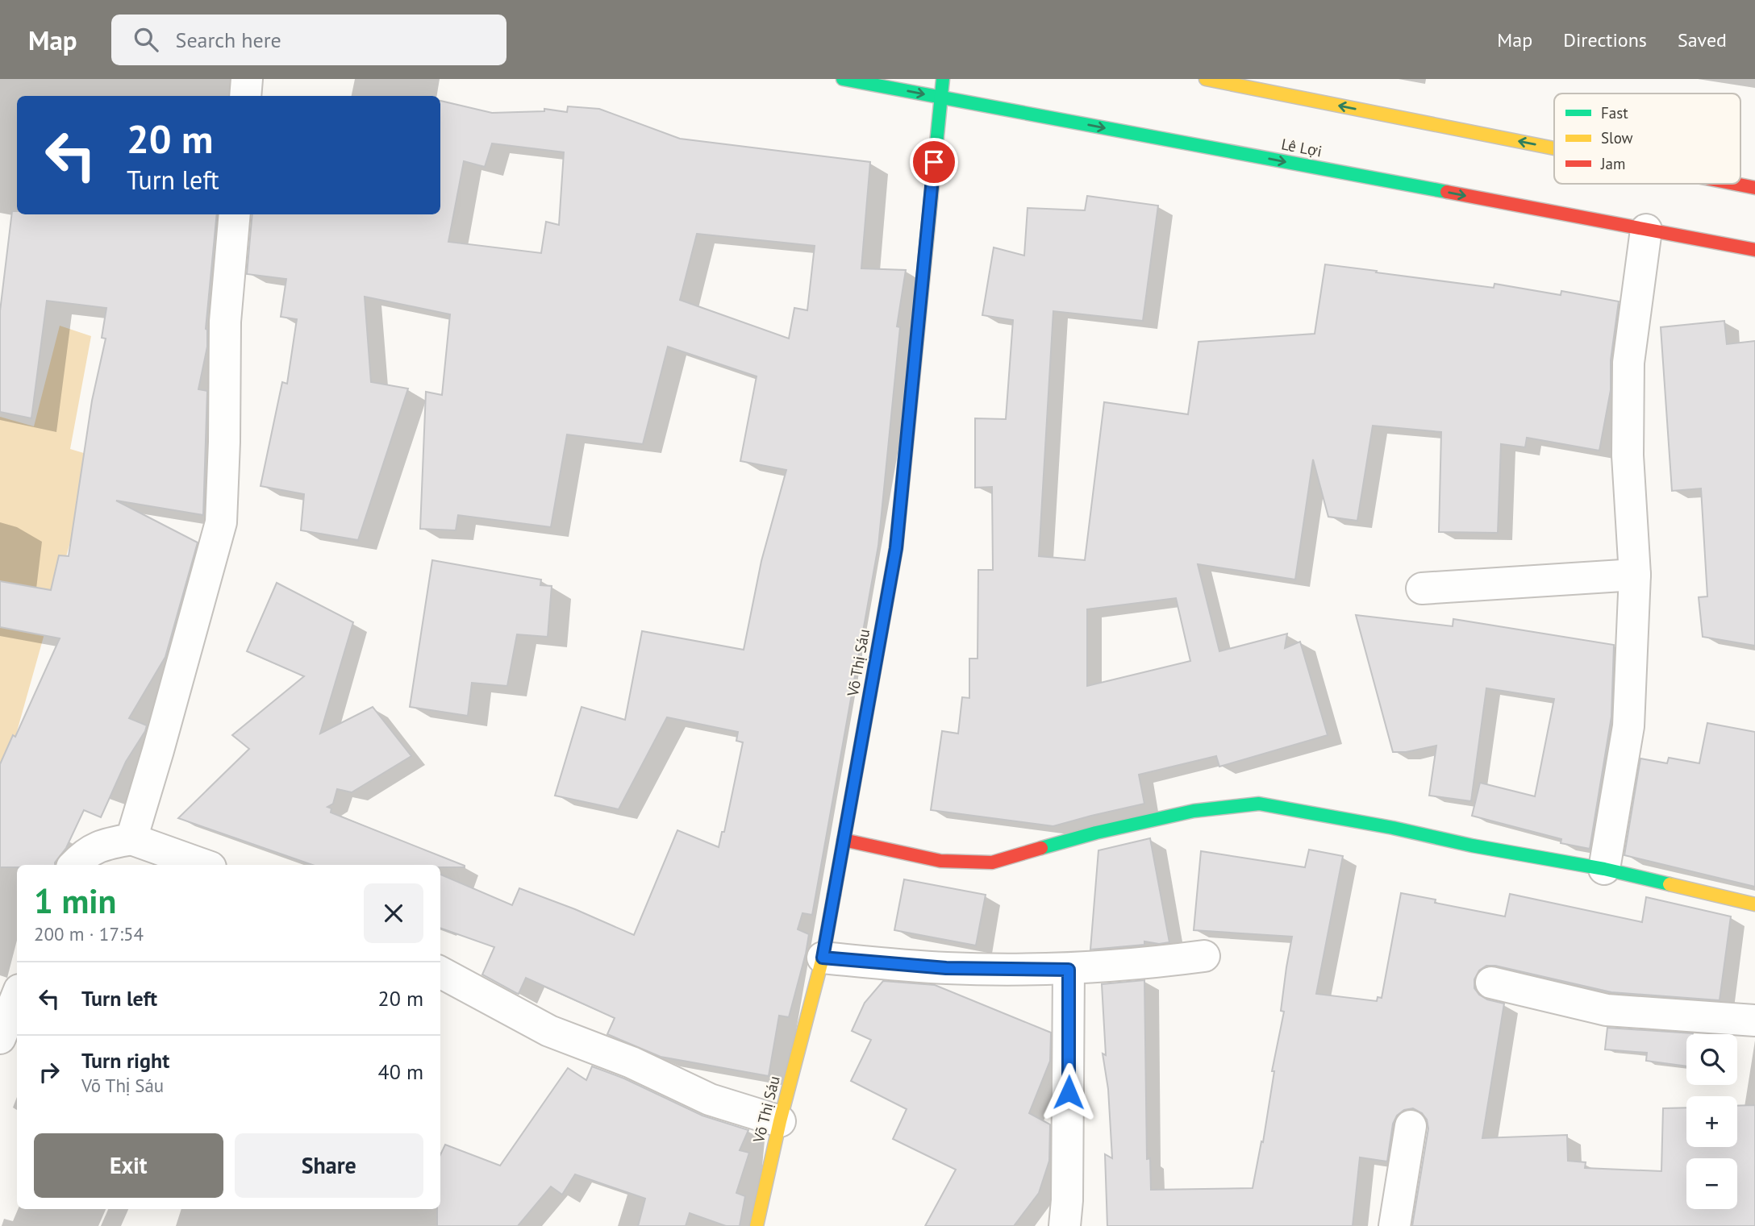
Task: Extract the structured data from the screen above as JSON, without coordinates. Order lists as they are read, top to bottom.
{
  "streets": {
    "street": ["Lê Lợi", "Võ Thị Sáu"]
  },
  "crossings": [
    ["Lê Lợi", "Võ Thị Sáu"]
  ],
  "legend": ["Fast", "Slow", "Jam"],
  "page": {
    "header": "Map",
    "search": "Search here",
    "nav": ["Map", "Directions", "Saved"],
    "turn": ["20 m", "Turn left"],
    "heading": ["1 min", "200 m · 17:54"],
    "list": [
      {
        "name": "Turn left",
        "value": "20 m"
      },
      {
        "name": "Turn right",
        "note": "Võ Thị Sáu",
        "value": "40 m"
      }
    ],
    "map_buttons": ["+", "−"],
    "buttons": ["Exit", "Share"]
  }
}
